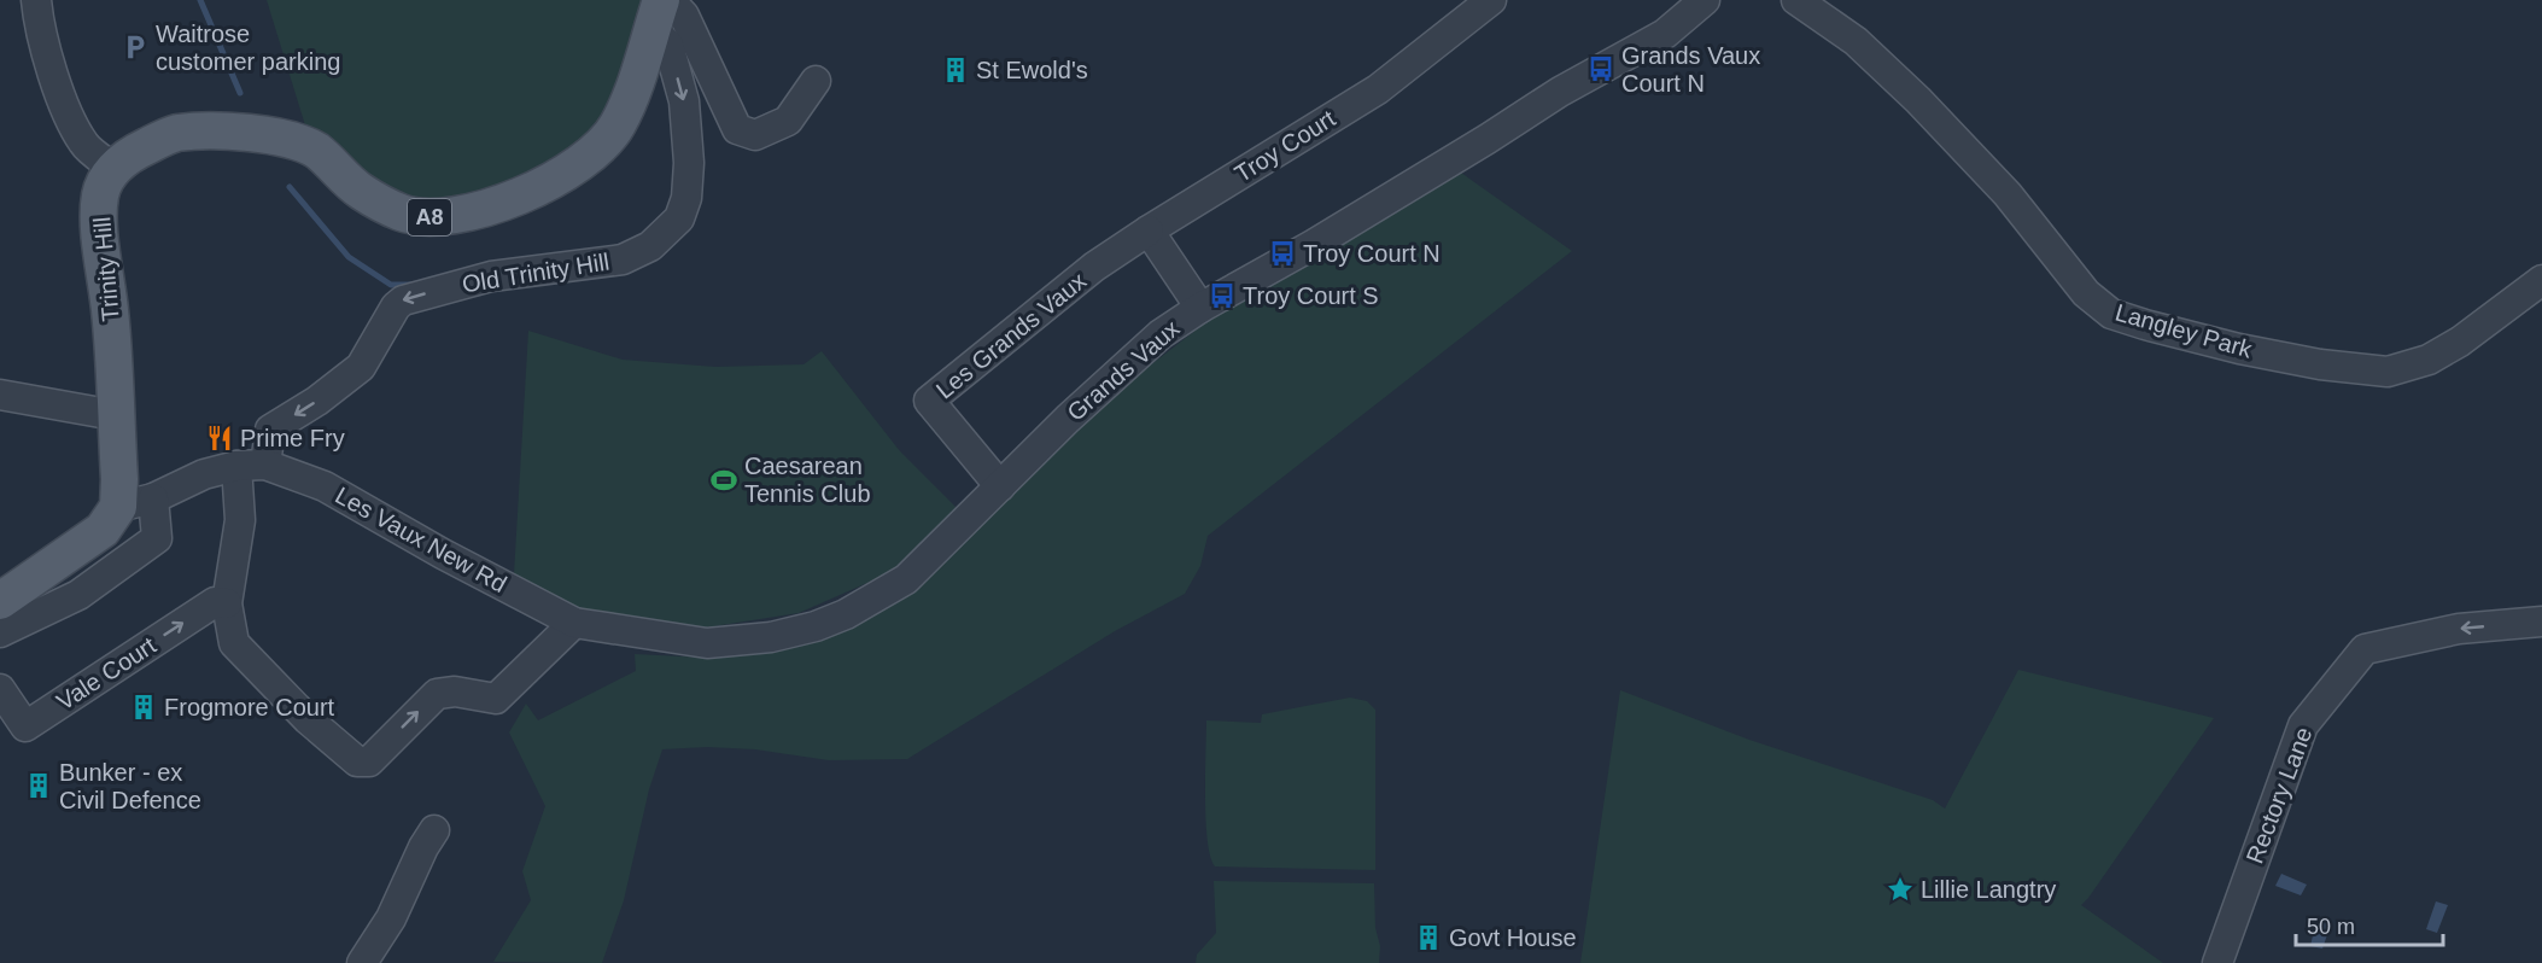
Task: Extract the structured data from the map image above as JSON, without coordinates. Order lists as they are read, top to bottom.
{
  "streets": {
    "main road": ["A8", "Trinity Hill"],
    "street": [
      "Troy Court",
      "Old Trinity Hill",
      "Langley Park",
      "Les Grands Vaux",
      "Grands Vaux",
      "Les Vaux New Rd",
      "Vale Court",
      "Rectory Lane"
    ]
  },
  "crossings": [
    ["Troy Court", "Les Grands Vaux"],
    ["A8", "Trinity Hill"],
    ["A8", "Old Trinity Hill"],
    ["Old Trinity Hill", "Les Vaux New Rd"],
    ["Old Trinity Hill", "Vale Court"],
    ["Les Grands Vaux", "Grands Vaux"],
    ["Grands Vaux", "Les Vaux New Rd"]
  ],
  "one_way": ["Old Trinity Hill", "Rectory Lane"],
  "places": {
    "parking": ["Waitrose customer parking"],
    "bus stop": ["Grands Vaux Court N", "Troy Court N", "Troy Court S"],
    "building": [
      "St Ewold's",
      "Frogmore Court",
      "Bunker - ex Civil Defence",
      "Govt House"
    ],
    "restaurant": ["Prime Fry"],
    "sports": ["Caesarean Tennis Club"],
    "place": ["Lillie Langtry"]
  },
  "scale_bar": "50 m"
}
